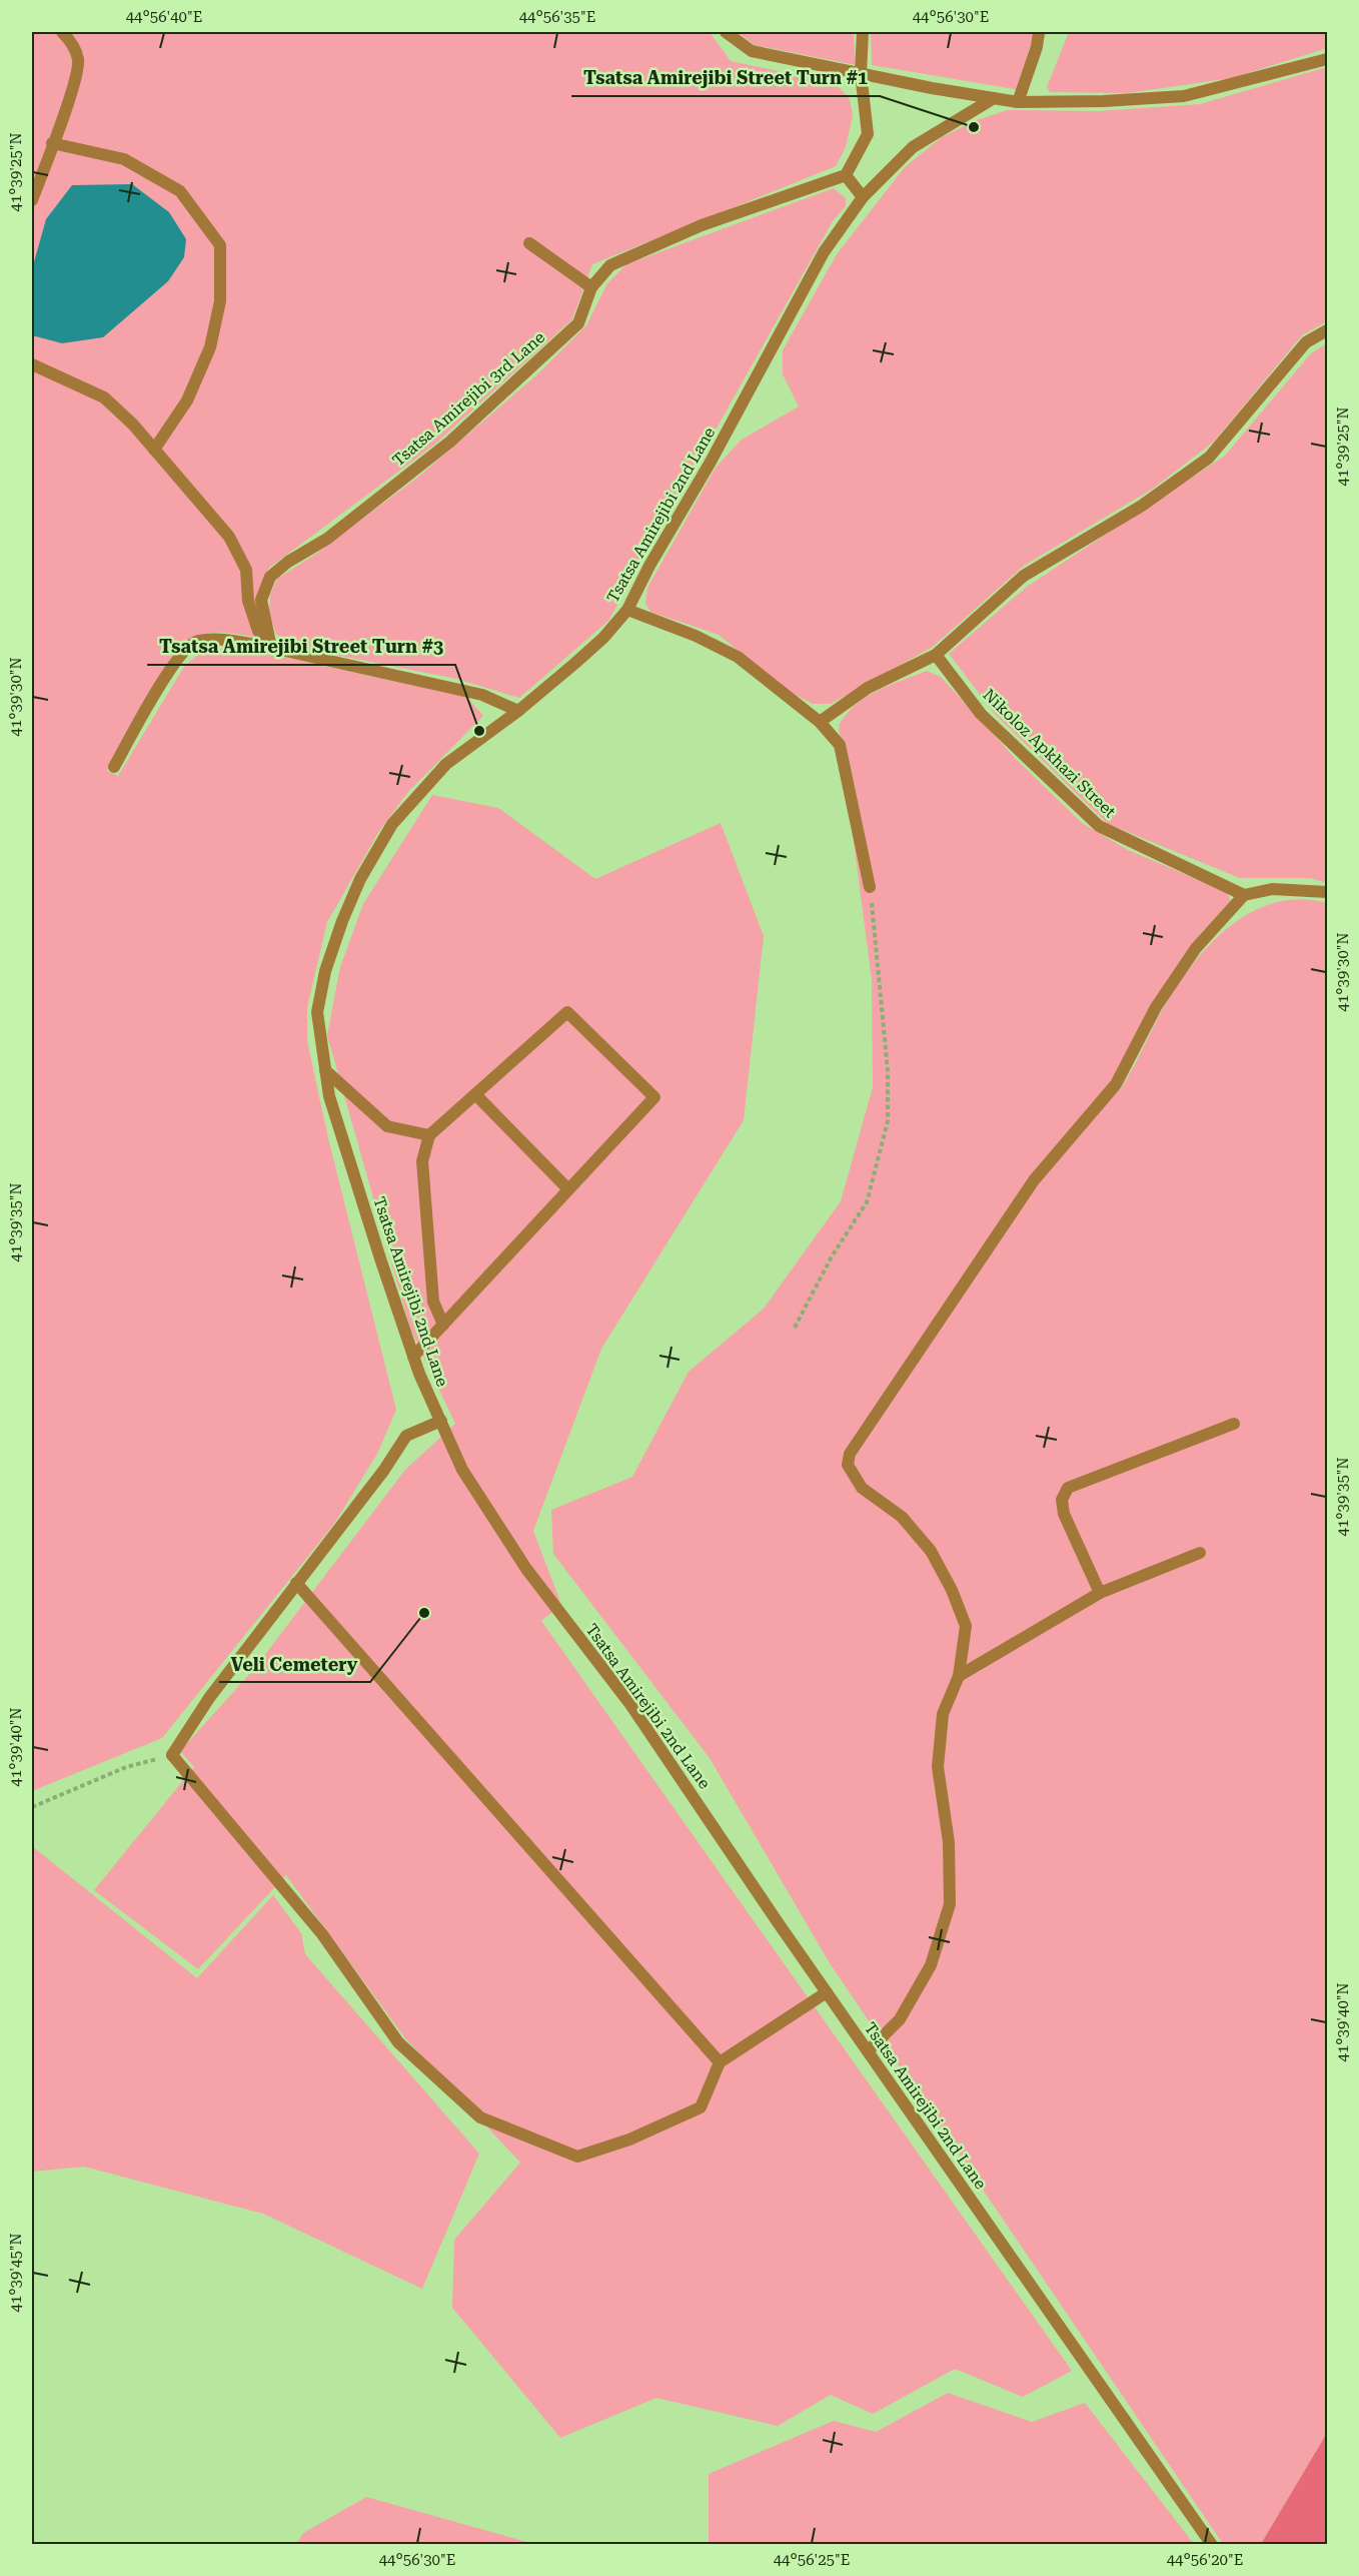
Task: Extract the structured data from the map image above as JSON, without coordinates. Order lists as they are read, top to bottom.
{
  "streets": {
    "street": ["Tsatsa Amirejibi 3rd Lane", "Tsatsa Amirejibi 2nd Lane", "Nikoloz Apkhazi Street"]
  },
  "places": ["Tsatsa Amirejibi Street Turn #1", "Tsatsa Amirejibi Street Turn #3", "Veli Cemetery"],
  "coordinates": [
    "44°56'40\"E",
    "44°56'35\"E",
    "44°56'30\"E",
    "41°39'25\"N",
    "41°39'30\"N",
    "41°39'35\"N",
    "41°39'40\"N",
    "41°39'45\"N",
    "44°56'25\"E",
    "44°56'20\"E"
  ]
}
